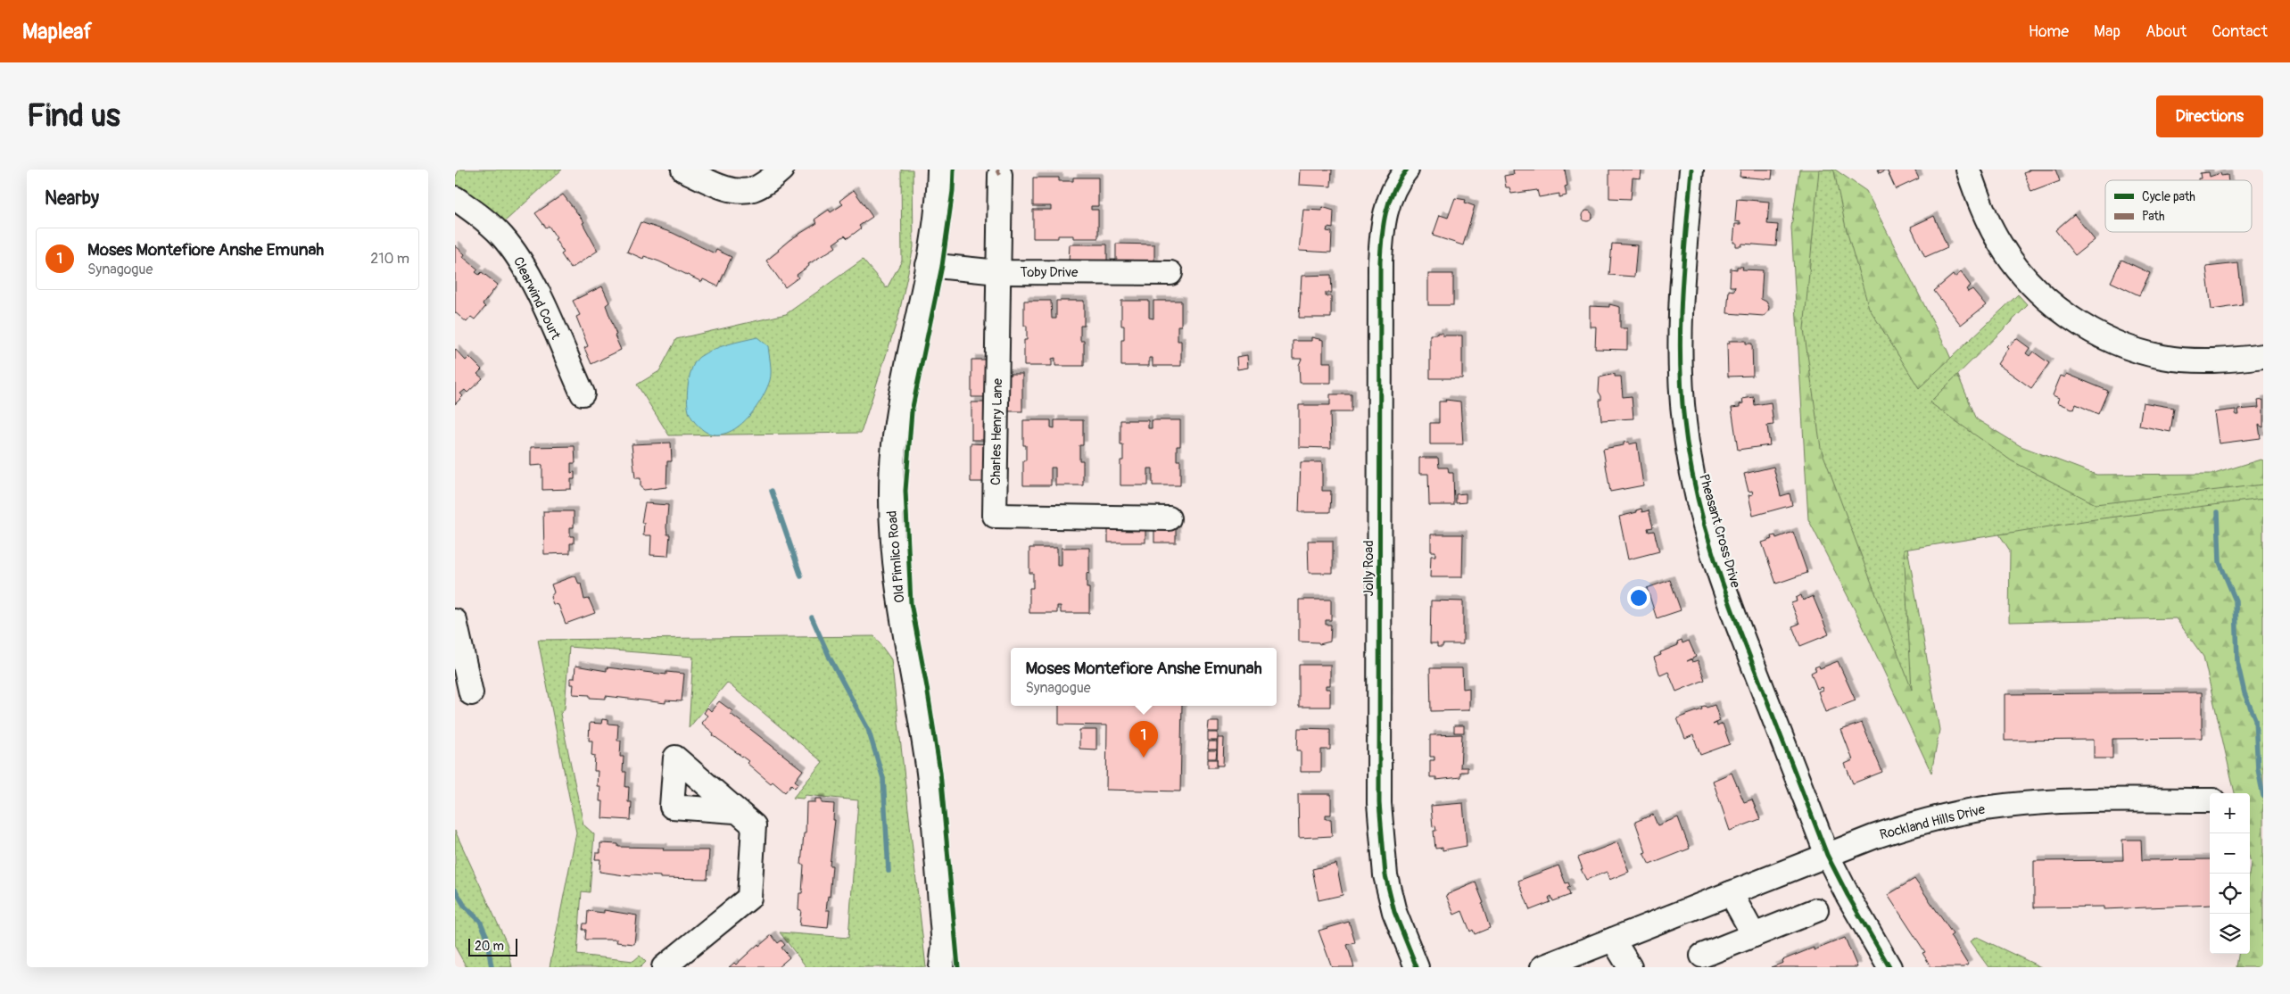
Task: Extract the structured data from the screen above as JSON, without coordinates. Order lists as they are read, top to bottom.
{
  "streets": {
    "street": [
      "Toby Drive",
      "Clearwind Court",
      "Charles Henry Lane",
      "Pheasant Cross Drive",
      "Old Pimlico Road",
      "Jolly Road",
      "Rockland Hills Drive"
    ]
  },
  "crossings": [
    ["Toby Drive", "Charles Henry Lane"],
    ["Toby Drive", "Old Pimlico Road"],
    ["Pheasant Cross Drive", "Rockland Hills Drive"]
  ],
  "legend": ["Cycle path", "Path"],
  "scale_bar": "20 m",
  "page": {
    "header": "Mapleaf",
    "nav": [
      "Home",
      "Map",
      "About",
      "Contact"
    ],
    "buttons": "Directions",
    "title": "Find us",
    "heading": "Nearby",
    "list": [
      {
        "mark": "1",
        "name": "Moses Montefiore Anshe Emunah",
        "note": "Synagogue",
        "value": "210 m"
      }
    ],
    "popup": ["Moses Montefiore Anshe Emunah", "Synagogue"],
    "pins": "1",
    "map_buttons": ["+", "−"],
    "scale": "20 m"
  }
}
